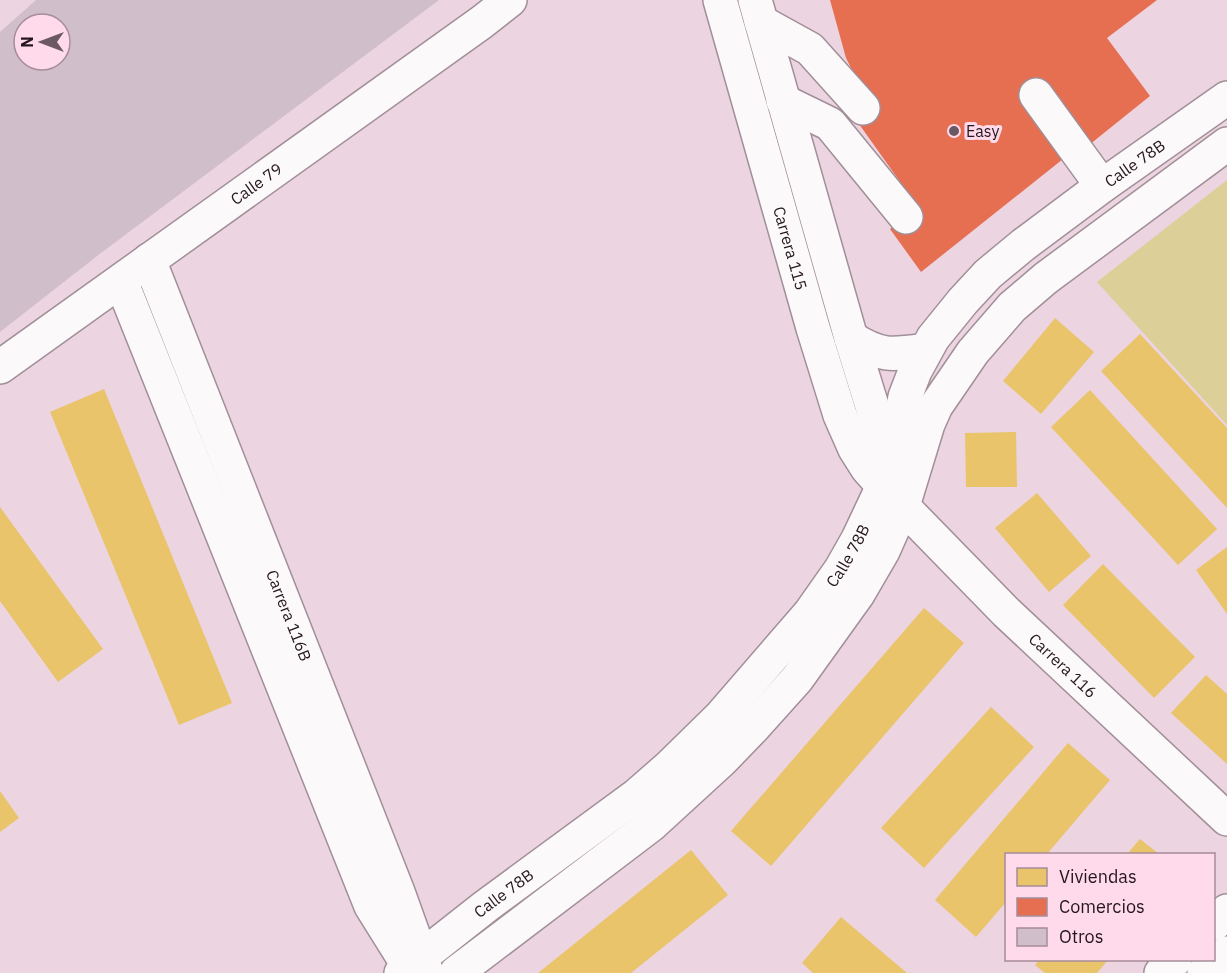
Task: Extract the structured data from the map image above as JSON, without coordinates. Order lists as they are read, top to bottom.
{
  "streets": {
    "street": [
      "Calle 78B",
      "Calle 79",
      "Carrera 115",
      "Carrera 116B",
      "Carrera 116"
    ]
  },
  "crossings": [
    ["Calle 78B", "Carrera 115"],
    ["Calle 78B", "Carrera 116B"],
    ["Calle 78B", "Carrera 116"],
    ["Calle 79", "Carrera 116B"],
    ["Carrera 115", "Carrera 116"]
  ],
  "places": ["Easy"],
  "legend": ["Viviendas", "Comercios", "Otros"],
  "north": "left"
}
